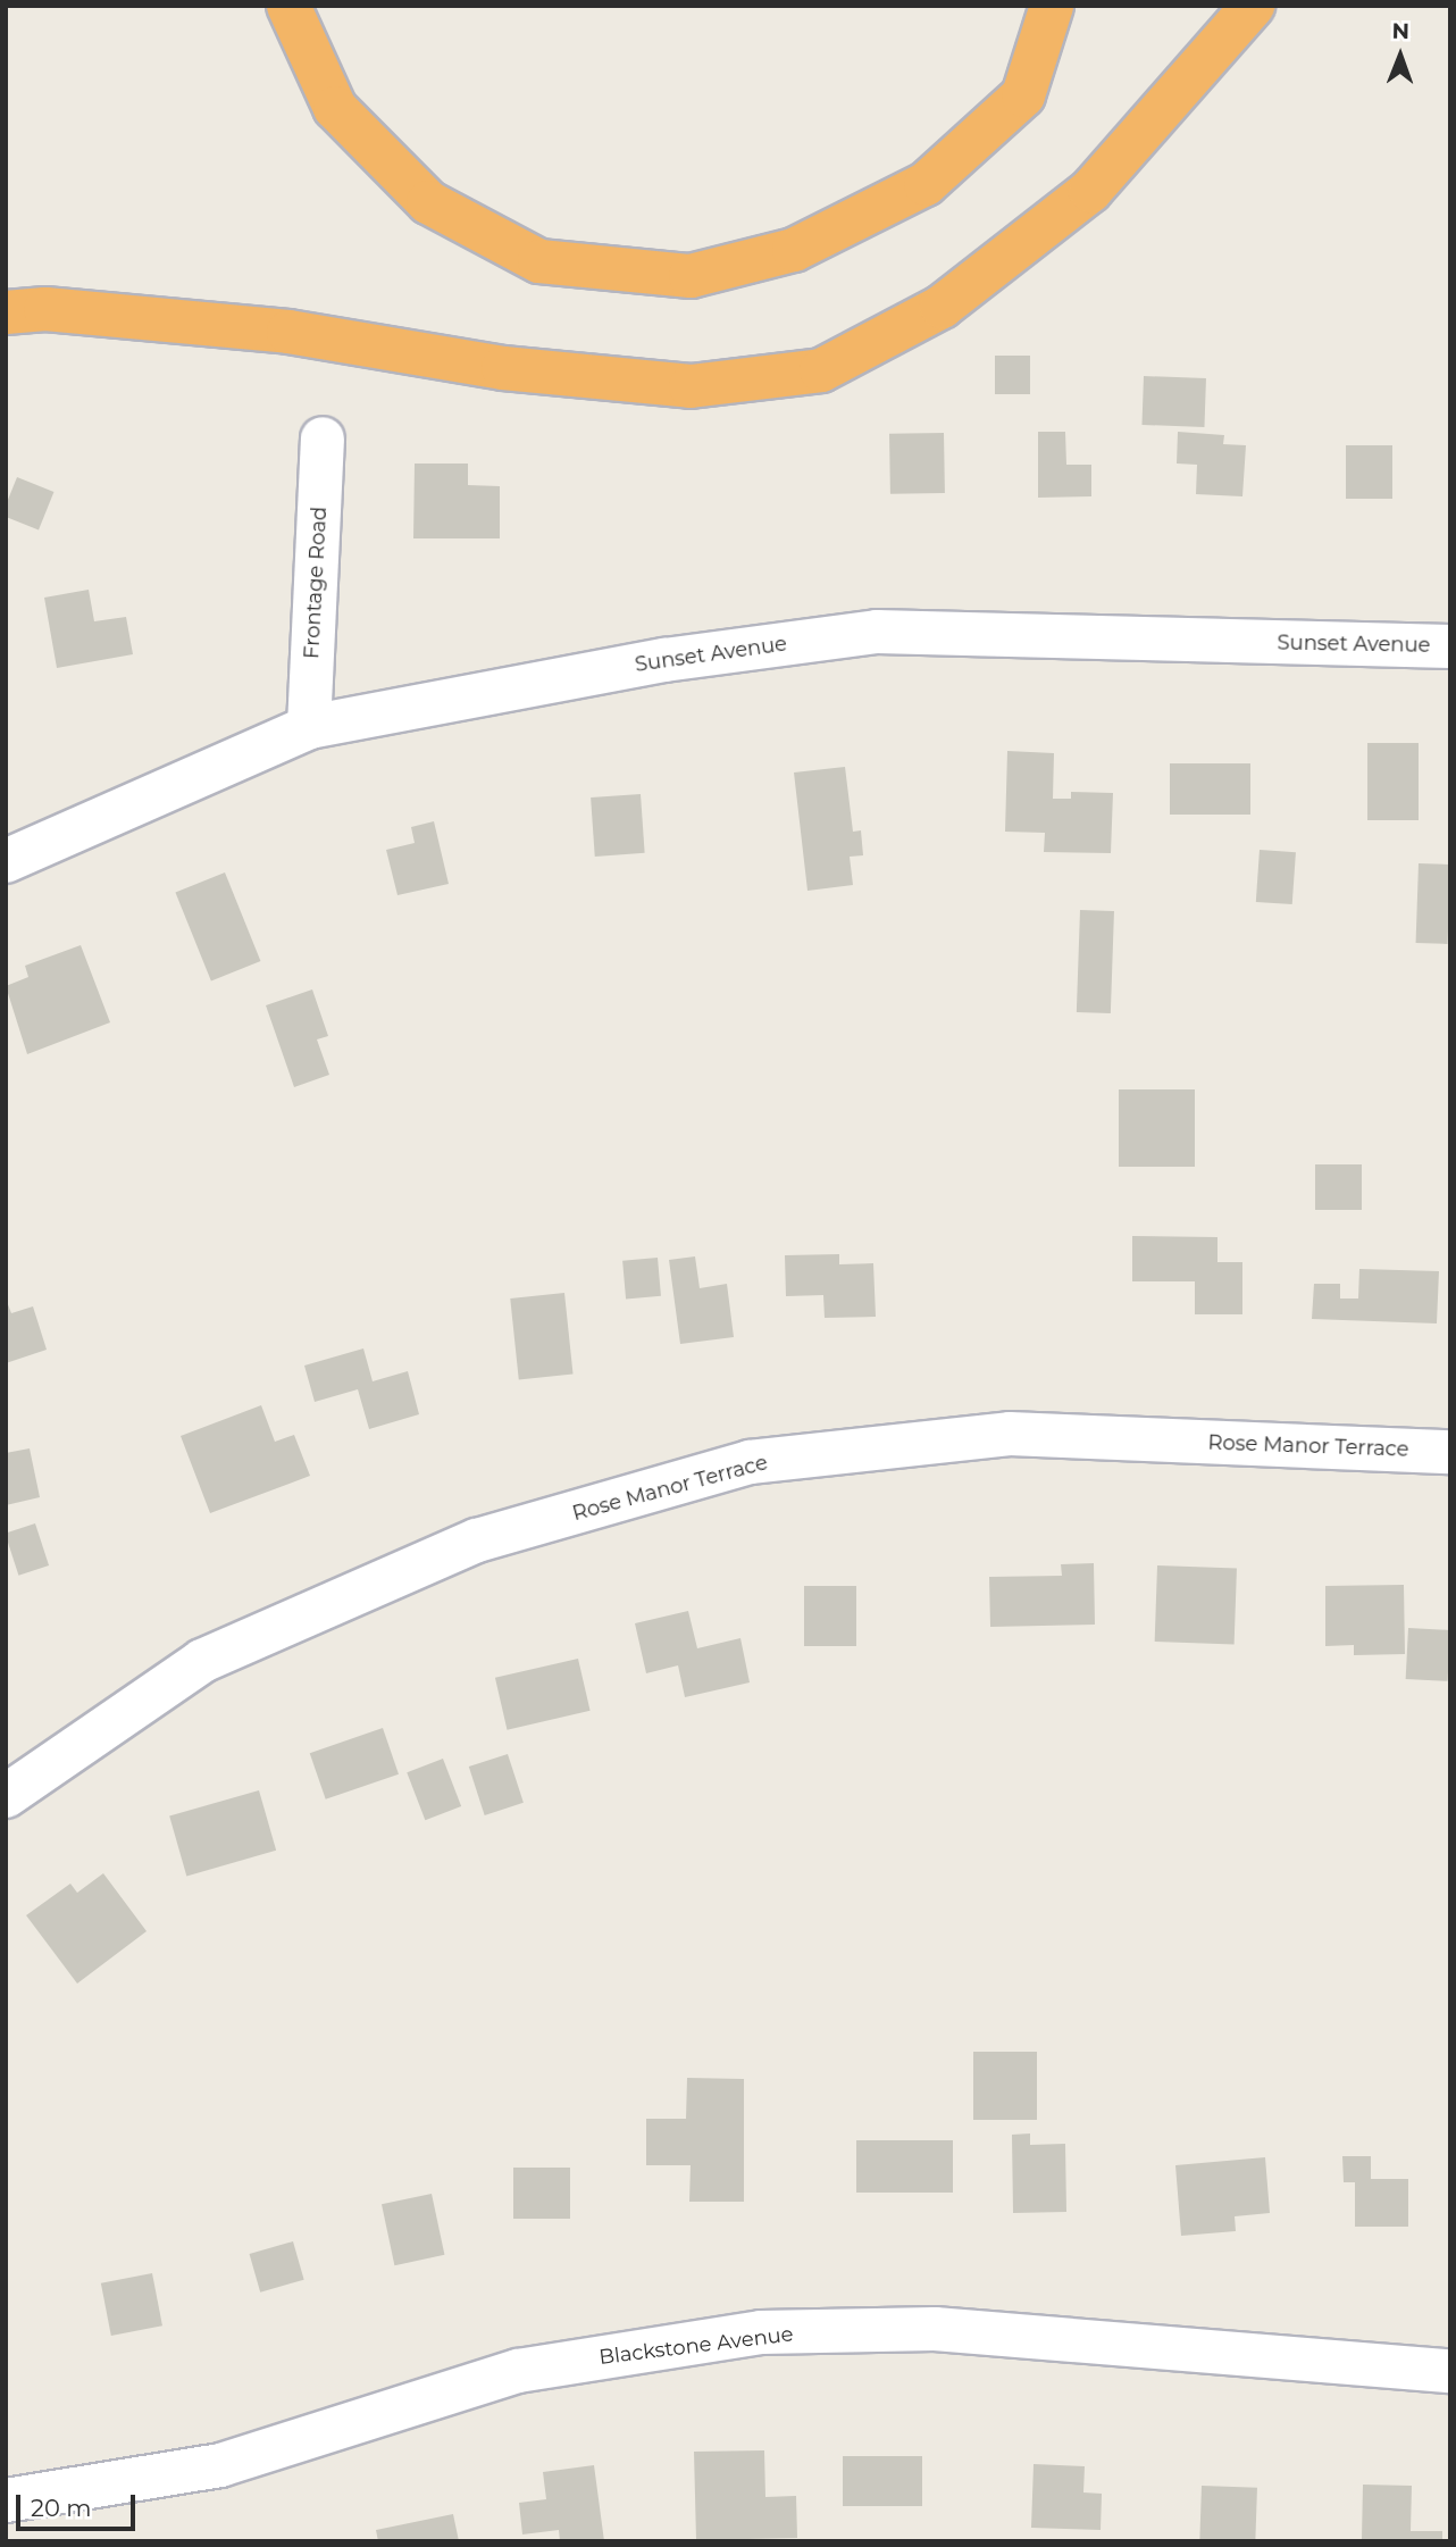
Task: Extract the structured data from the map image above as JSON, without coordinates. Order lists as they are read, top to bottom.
{
  "streets": {
    "street": [
      "Frontage Road",
      "Sunset Avenue",
      "Rose Manor Terrace",
      "Blackstone Avenue"
    ]
  },
  "crossings": [
    ["Frontage Road", "Sunset Avenue"]
  ],
  "scale_bar": "20 m",
  "north": "top"
}
